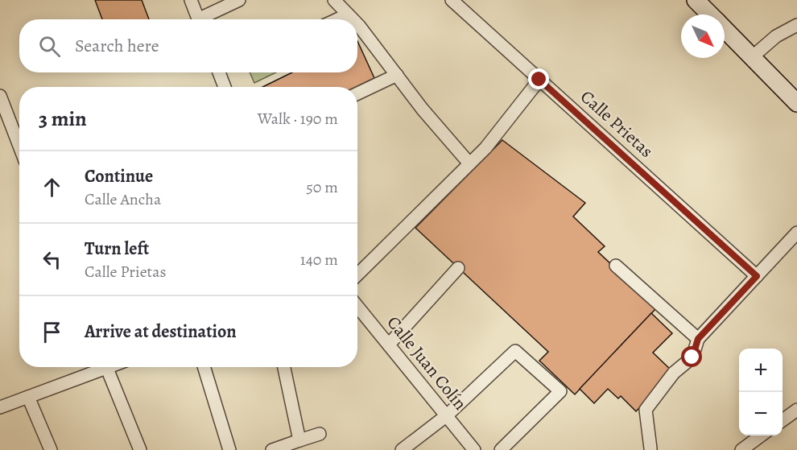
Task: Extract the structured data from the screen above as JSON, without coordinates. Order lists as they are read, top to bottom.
{
  "streets": {
    "street": ["Calle Prietas", "Calle Juan Colín"]
  },
  "north": "bottom right",
  "page": {
    "search": "Search here",
    "heading": ["3 min", "Walk · 190 m"],
    "list": [
      ["Continue", "Calle Ancha", "50 m"],
      ["Turn left", "Calle Prietas", "140 m"],
      "Arrive at destination"
    ],
    "map_buttons": ["+", "−"]
  }
}
